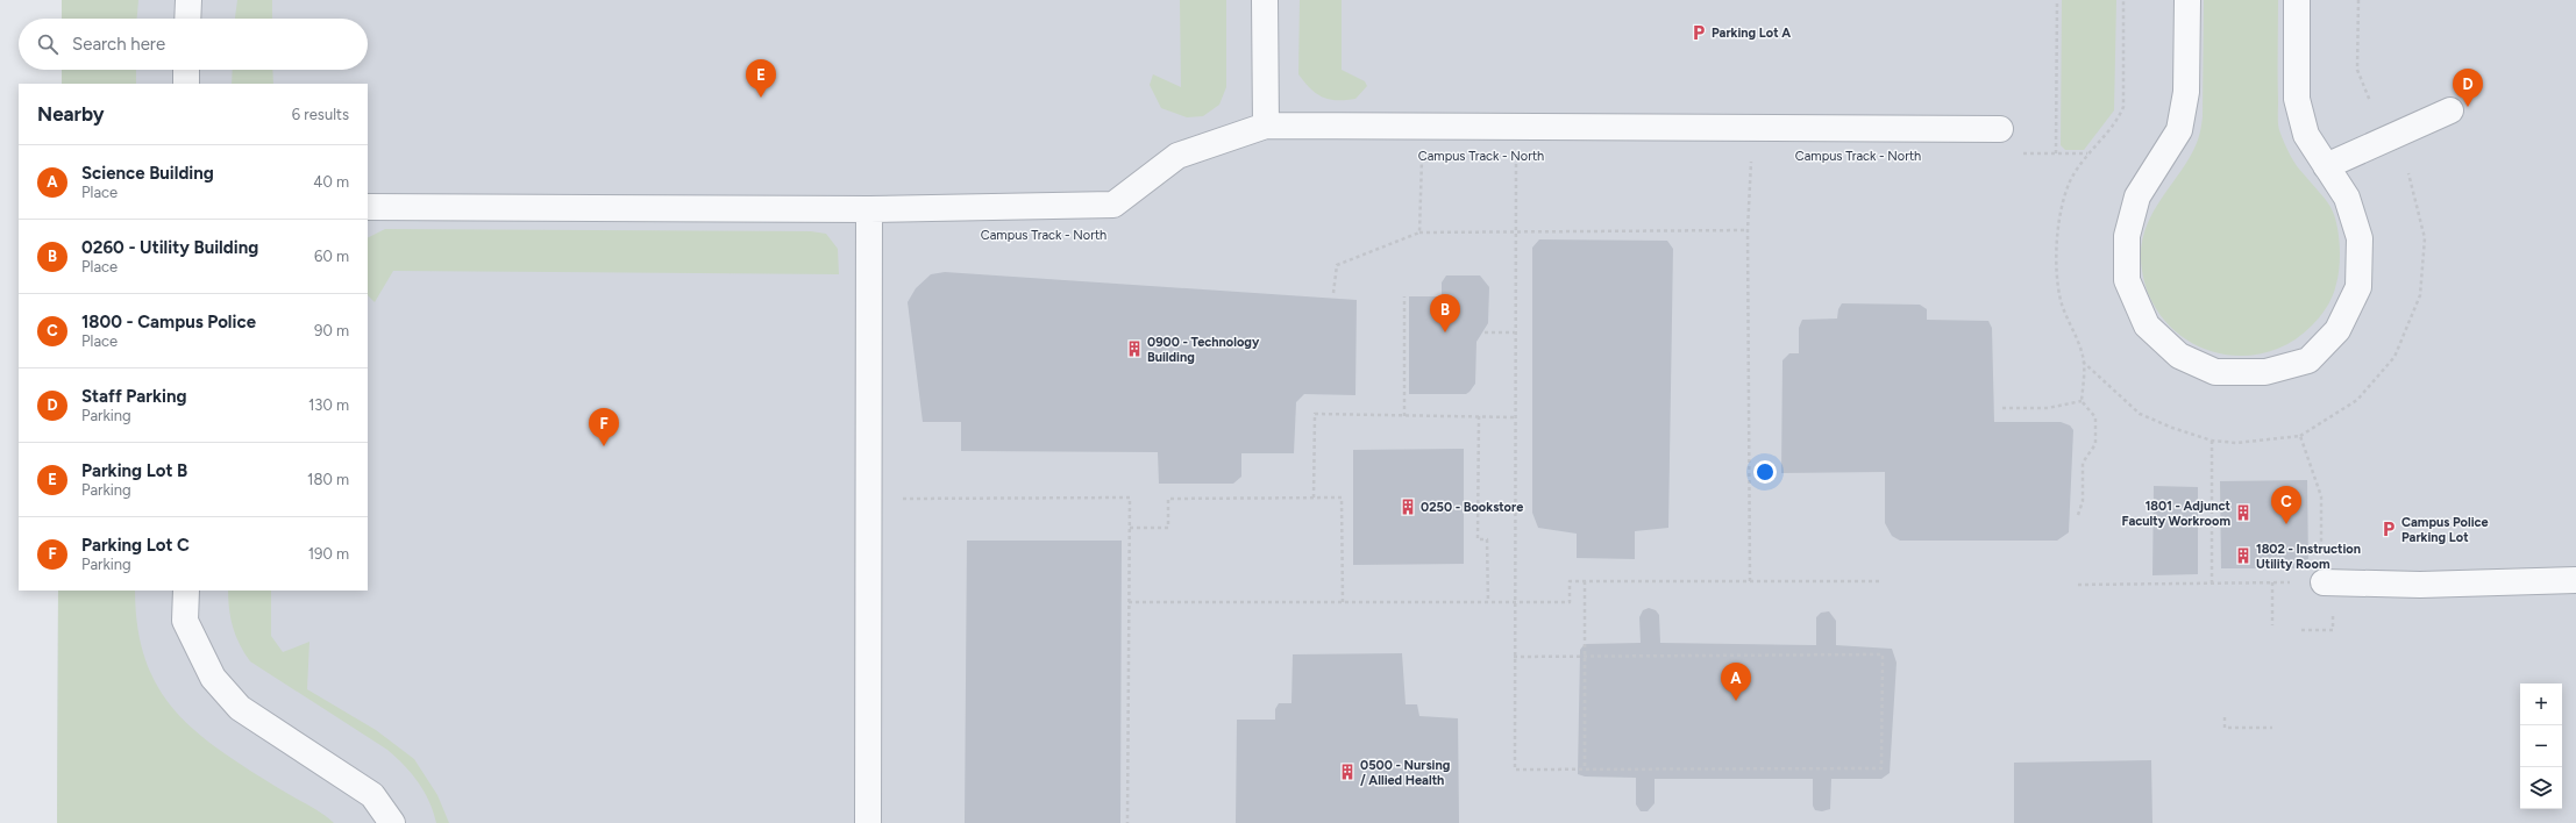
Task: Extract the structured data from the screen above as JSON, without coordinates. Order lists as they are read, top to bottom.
{
  "streets": {
    "path": ["Campus Track - North"]
  },
  "places": {
    "parking": ["Parking Lot A", "Campus Police Parking Lot"],
    "building": [
      "0900 - Technology Building",
      "0250 - Bookstore",
      "1801 - Adjunct Faculty Workroom",
      "1802 - Instruction Utility Room",
      "0500 - Nursing / Allied Health"
    ]
  },
  "page": {
    "search": "Search here",
    "pins": [
      "E",
      "D",
      "B",
      "F",
      "C",
      "A"
    ],
    "heading": ["Nearby", "6 results"],
    "list": [
      {
        "mark": "A",
        "name": "Science Building",
        "note": "Place",
        "value": "40 m"
      },
      {
        "mark": "B",
        "name": "0260 - Utility Building",
        "note": "Place",
        "value": "60 m"
      },
      {
        "mark": "C",
        "name": "1800 - Campus Police",
        "note": "Place",
        "value": "90 m"
      },
      {
        "mark": "D",
        "name": "Staff Parking",
        "note": "Parking",
        "value": "130 m"
      },
      {
        "mark": "E",
        "name": "Parking Lot B",
        "note": "Parking",
        "value": "180 m"
      },
      {
        "mark": "F",
        "name": "Parking Lot C",
        "note": "Parking",
        "value": "190 m"
      }
    ],
    "map_buttons": ["+", "−"]
  }
}
